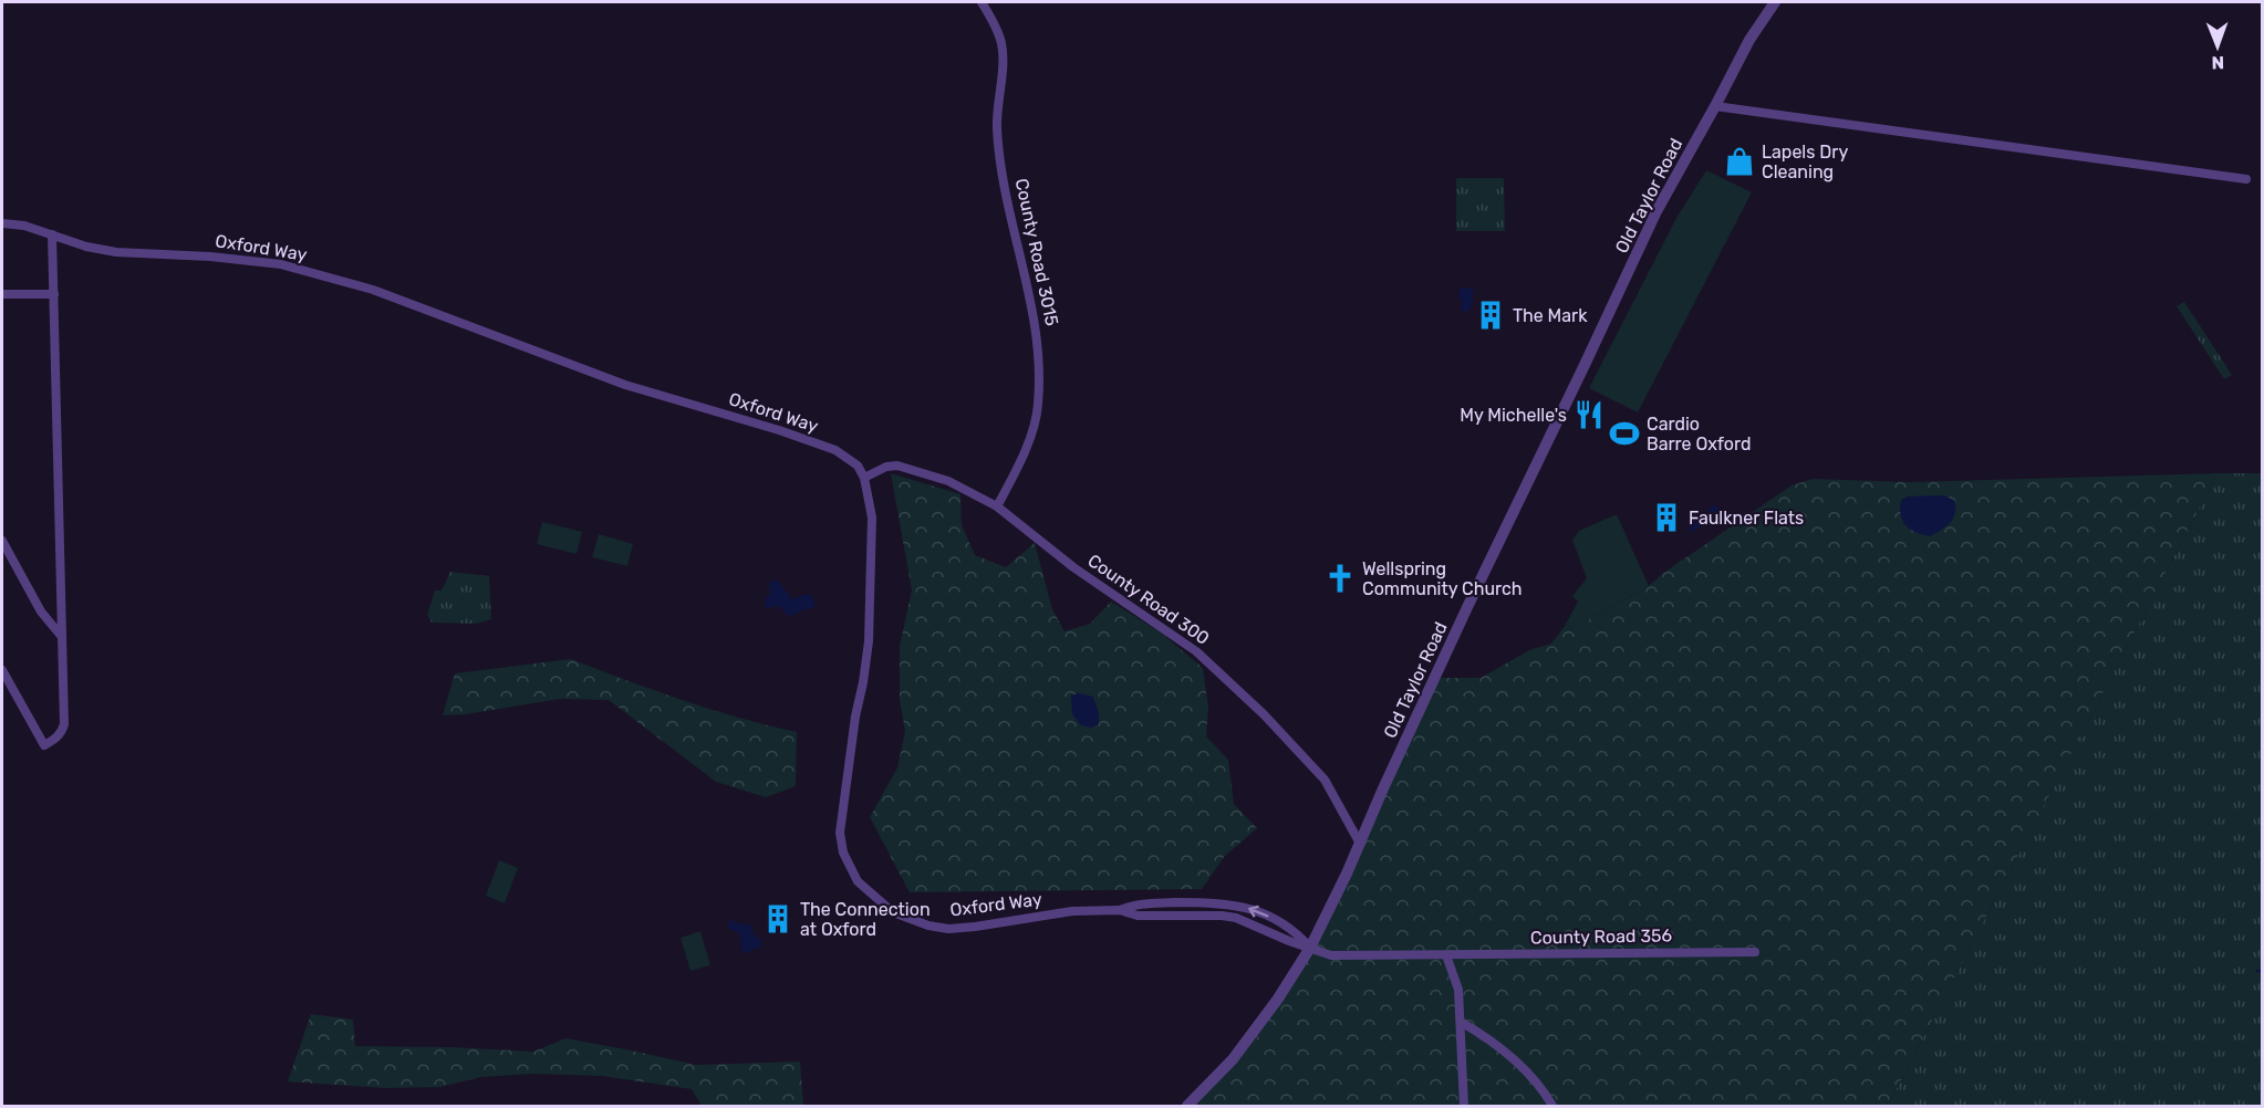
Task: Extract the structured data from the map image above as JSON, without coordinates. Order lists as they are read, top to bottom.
{
  "streets": {
    "street": [
      "Old Taylor Road",
      "Oxford Way",
      "County Road 3015",
      "County Road 300",
      "County Road 356"
    ]
  },
  "crossings": [
    ["Old Taylor Road", "Oxford Way"],
    ["Old Taylor Road", "County Road 300"],
    ["Old Taylor Road", "County Road 356"],
    ["Oxford Way", "County Road 300"],
    ["Oxford Way", "County Road 356"],
    ["County Road 3015", "County Road 300"]
  ],
  "places": {
    "shop": ["Lapels Dry Cleaning"],
    "building": ["The Mark", "Faulkner Flats", "The Connection at Oxford"],
    "restaurant": ["My Michelle's"],
    "sports": ["Cardio Barre Oxford"],
    "church": ["Wellspring Community Church"]
  },
  "north": "bottom"
}
